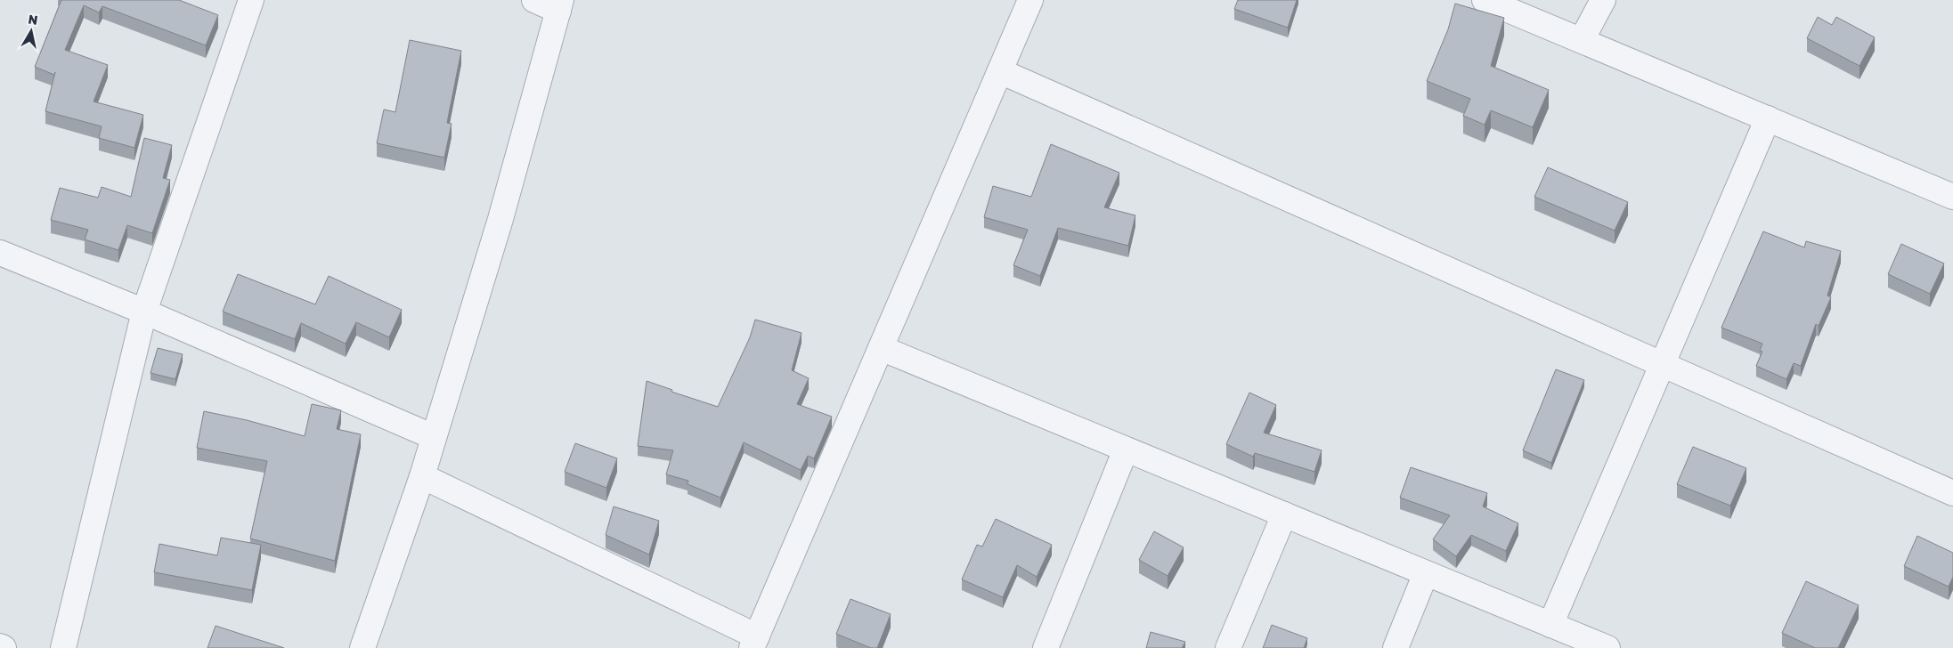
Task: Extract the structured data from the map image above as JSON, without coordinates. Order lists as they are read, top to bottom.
{
  "north": "top"
}
